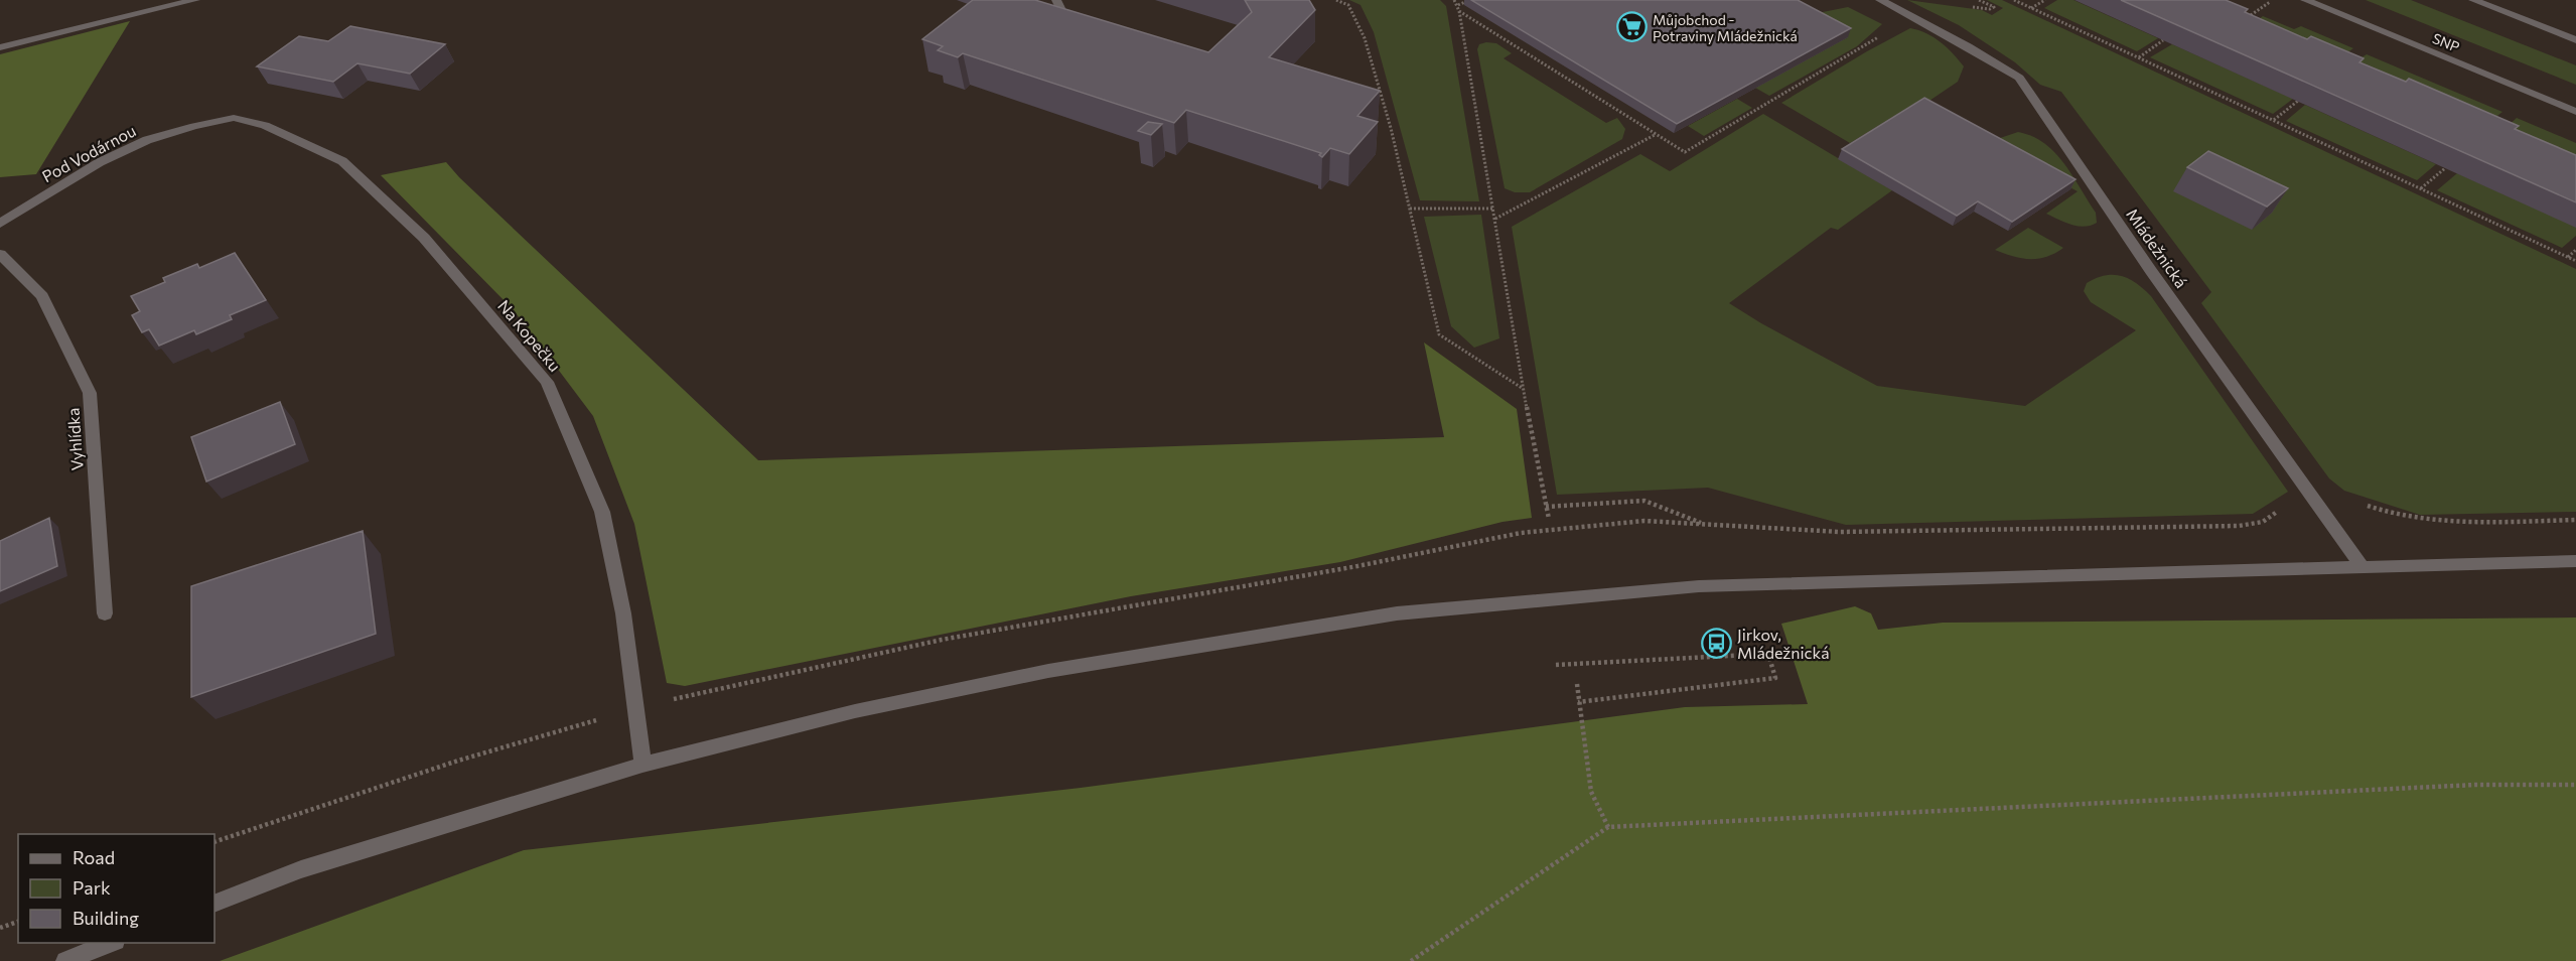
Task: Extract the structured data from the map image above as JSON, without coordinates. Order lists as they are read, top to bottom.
{
  "streets": {
    "street": [
      "SNP",
      "Pod Vodárnou",
      "Mládežnická",
      "Na Kopečku",
      "Vyhlídka"
    ]
  },
  "crossings": [
    ["Pod Vodárnou", "Na Kopečku"]
  ],
  "places": {
    "supermarket": ["Můjobchod - Potraviny Mládežnická"],
    "bus stop": ["Jirkov, Mládežnická"]
  },
  "legend": ["Road", "Park", "Building"]
}
